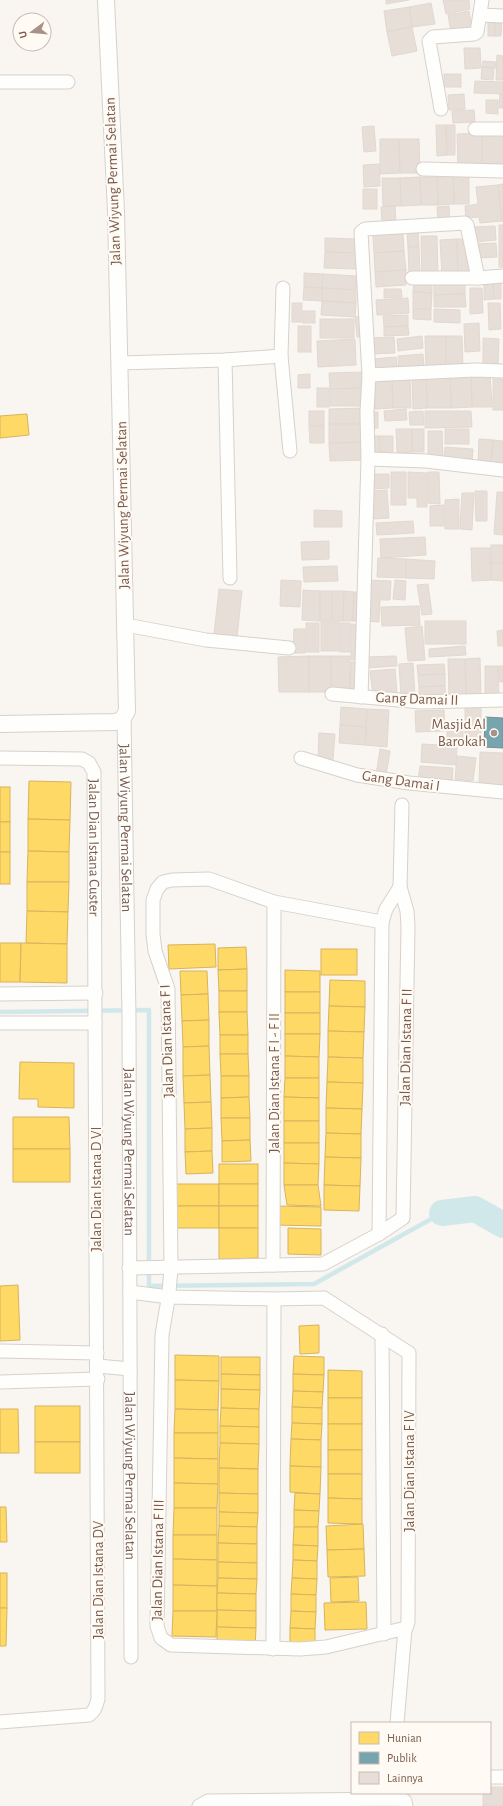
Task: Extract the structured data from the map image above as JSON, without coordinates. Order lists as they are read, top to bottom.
{
  "streets": {
    "street": [
      "Jalan Wiyung Permai Selatan",
      "Gang Damai II",
      "Gang Damai I",
      "Jalan Dian Istana Custer",
      "Jalan Dian Istana F I",
      "Jalan Dian Istana F II",
      "Jalan Dian Istana F I - F II",
      "Jalan Dian Istana D VI",
      "Jalan Dian Istana F IV",
      "Jalan Dian Istana F III",
      "Jalan Dian Istana DV"
    ]
  },
  "crossings": [
    ["Jalan Wiyung Permai Selatan", "Jalan Dian Istana F II"],
    ["Jalan Wiyung Permai Selatan", "Jalan Dian Istana F IV"],
    ["Jalan Dian Istana Custer", "Jalan Dian Istana D VI"],
    ["Jalan Dian Istana F I", "Jalan Dian Istana F II"],
    ["Jalan Dian Istana F I", "Jalan Dian Istana F I - F II"],
    ["Jalan Dian Istana F I", "Jalan Dian Istana F IV"],
    ["Jalan Dian Istana F I", "Jalan Dian Istana F III"],
    ["Jalan Dian Istana F II", "Jalan Dian Istana F I - F II"],
    ["Jalan Dian Istana D VI", "Jalan Dian Istana DV"],
    ["Jalan Dian Istana F IV", "Jalan Dian Istana F III"]
  ],
  "places": ["Masjid Al Barokah"],
  "legend": ["Hunian", "Publik", "Lainnya"],
  "north": "left"
}
